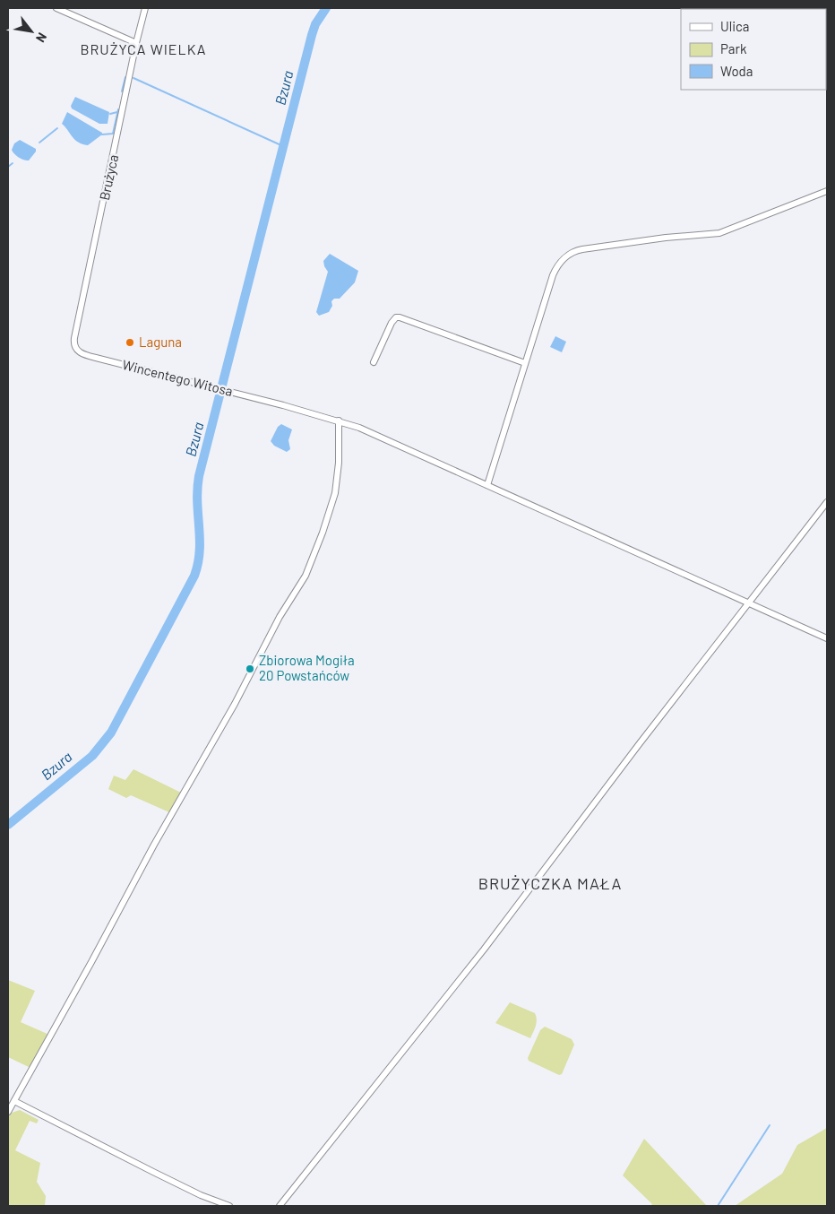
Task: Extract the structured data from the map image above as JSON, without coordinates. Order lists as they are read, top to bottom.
{
  "streets": {
    "street": ["Brużyca", "Wincentego Witosa"]
  },
  "crossings": [
    ["Brużyca", "Wincentego Witosa"]
  ],
  "districts": ["BRUŻYCA WIELKA", "BRUŻYCZKA MAŁA"],
  "water": ["Bzura"],
  "places": ["Laguna", "Zbiorowa Mogiła 20 Powstańców"],
  "legend": ["Ulica", "Park", "Woda"],
  "north": "bottom right"
}
